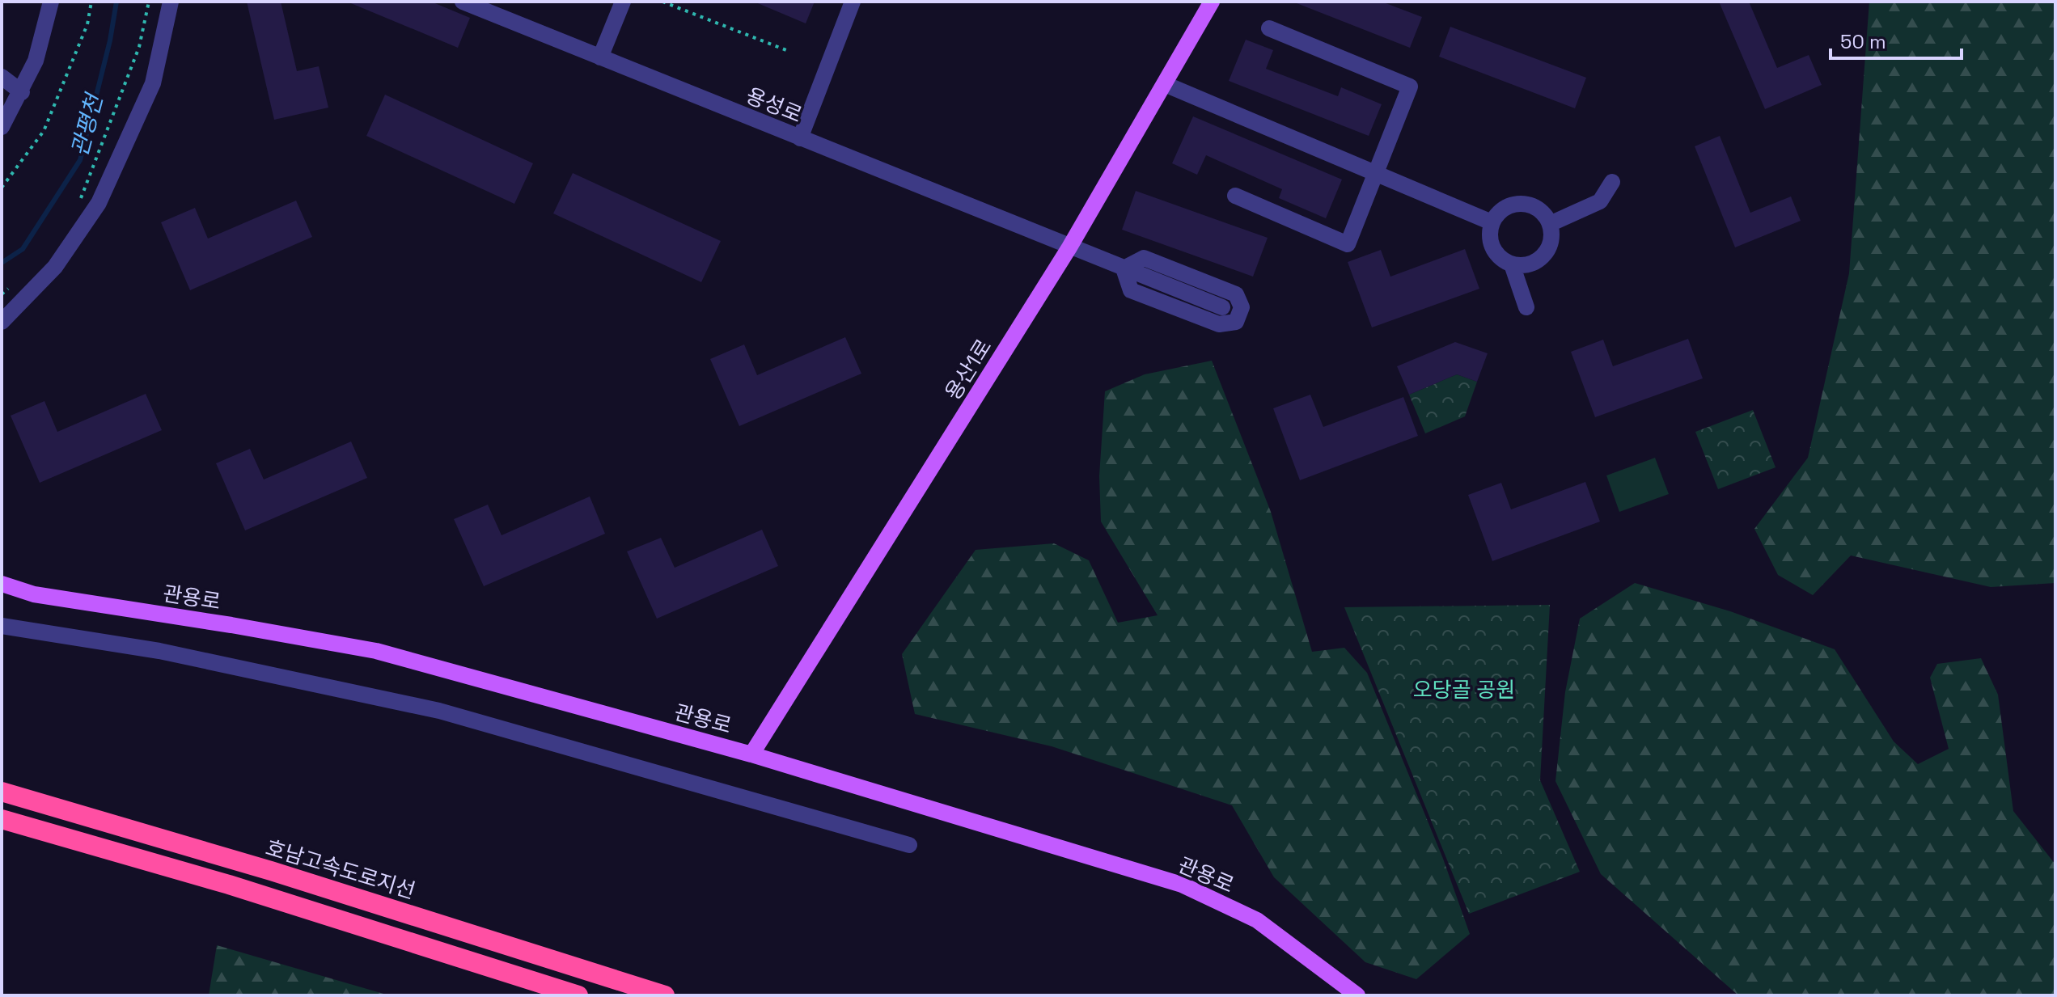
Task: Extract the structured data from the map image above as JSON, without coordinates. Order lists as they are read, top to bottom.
{
  "streets": {
    "highway": ["호남고속도로지선"],
    "main road": ["용산1로", "관용로"],
    "street": ["용성로"]
  },
  "crossings": [
    ["용성로", "용산1로"],
    ["용산1로", "관용로"]
  ],
  "water": ["관평천"],
  "parks": ["오당골 공원"],
  "scale_bar": "50 m"
}
